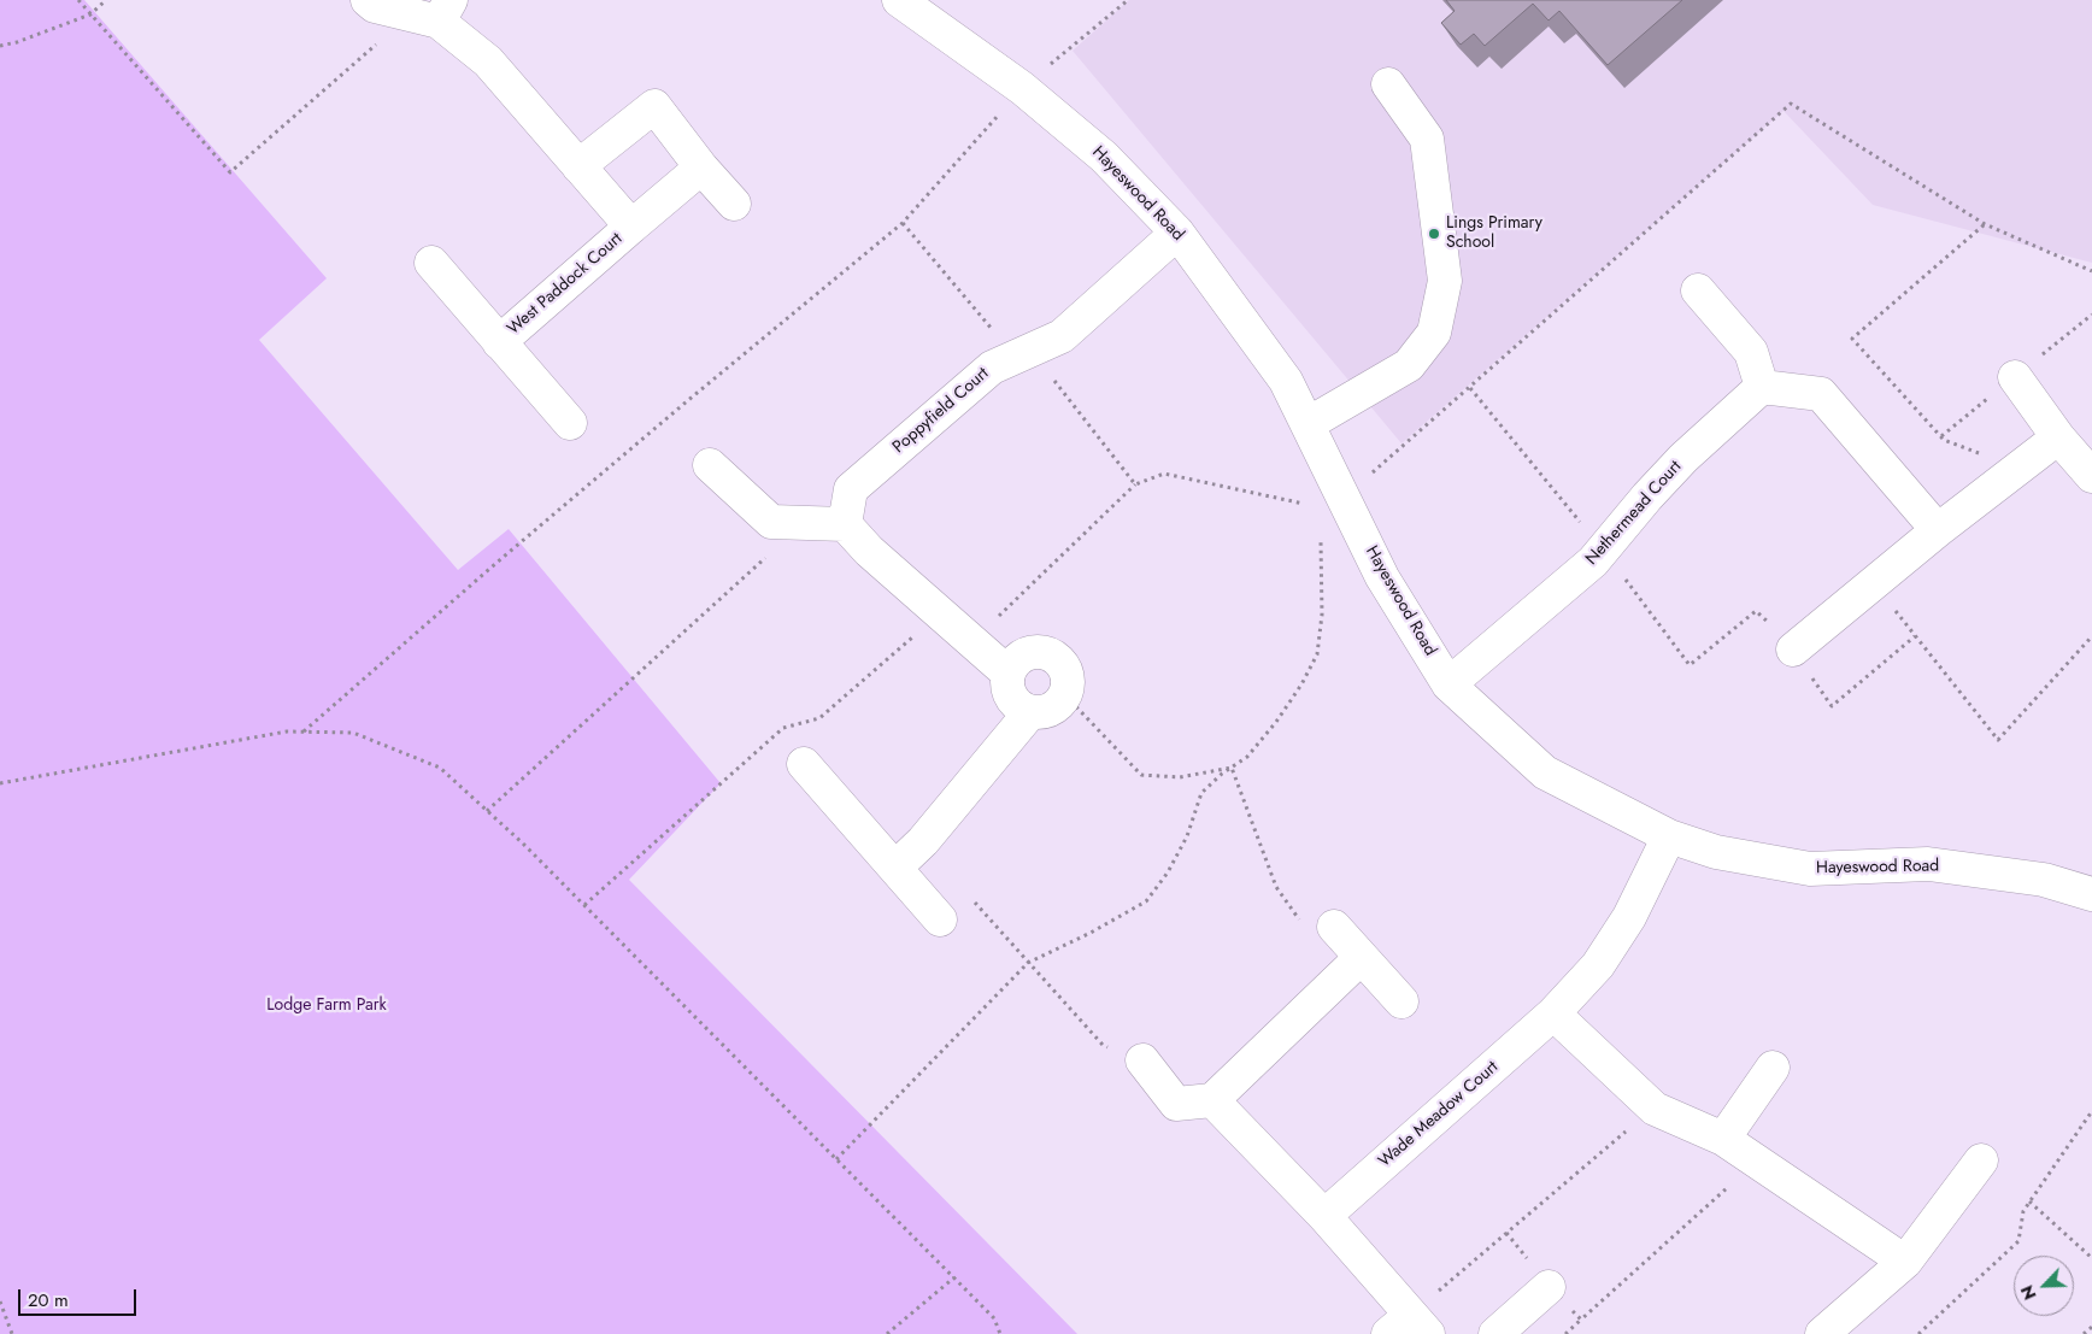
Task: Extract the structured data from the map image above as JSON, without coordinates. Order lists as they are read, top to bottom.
{
  "streets": {
    "street": [
      "Hayeswood Road",
      "West Paddock Court",
      "Poppyfield Court",
      "Nethermead Court",
      "Wade Meadow Court"
    ]
  },
  "crossings": [
    ["Hayeswood Road", "Poppyfield Court"],
    ["Hayeswood Road", "Nethermead Court"],
    ["Hayeswood Road", "Wade Meadow Court"]
  ],
  "parks": ["Lodge Farm Park"],
  "places": ["Lings Primary School"],
  "scale_bar": "20 m",
  "north": "bottom left"
}
